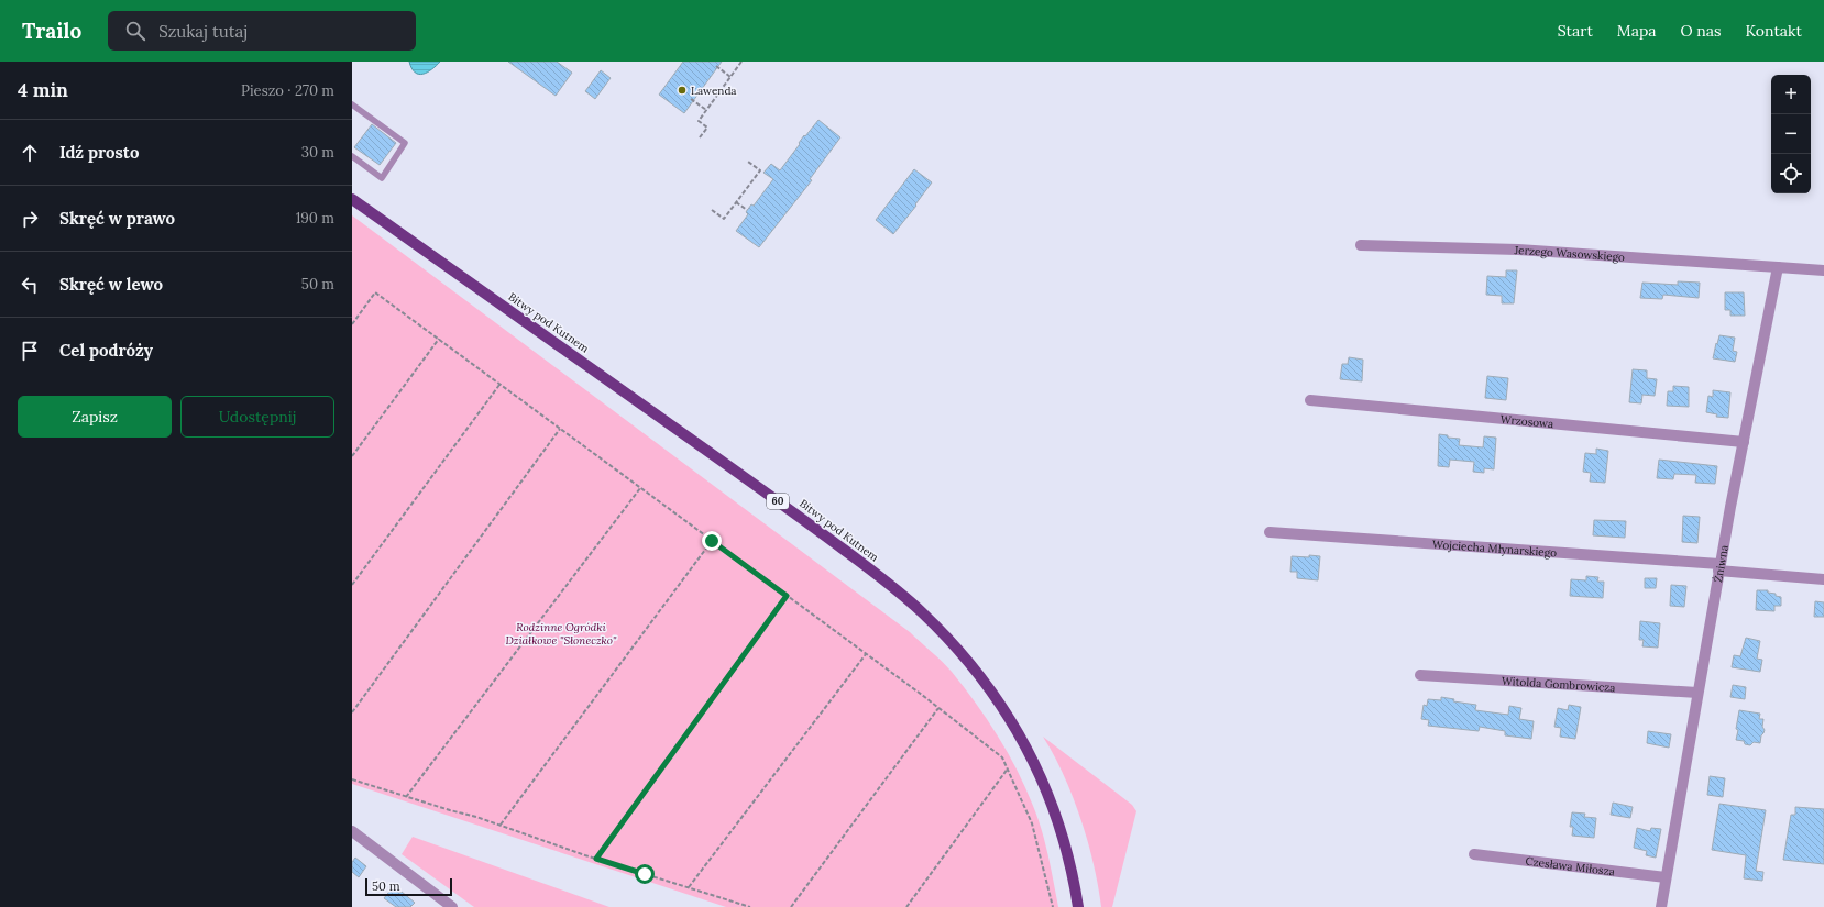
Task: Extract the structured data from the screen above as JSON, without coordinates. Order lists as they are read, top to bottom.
{
  "streets": {
    "main road": ["Bitwy pod Kutnem", "60"],
    "street": [
      "Jerzego Wasowskiego",
      "Wrzosowa",
      "Wojciecha Młynarskiego",
      "Żniwna",
      "Witolda Gombrowicza",
      "Czesława Miłosza"
    ]
  },
  "crossings": [
    ["Jerzego Wasowskiego", "Żniwna"],
    ["Wrzosowa", "Żniwna"],
    ["Wojciecha Młynarskiego", "Żniwna"],
    ["Żniwna", "Witolda Gombrowicza"],
    ["Żniwna", "Czesława Miłosza"]
  ],
  "parks": ["Rodzinne Ogródki Działkowe \"Słoneczko\""],
  "places": ["Lawenda"],
  "scale_bar": "50 m",
  "page": {
    "header": "Trailo",
    "search": "Szukaj tutaj",
    "nav": [
      "Start",
      "Mapa",
      "O nas",
      "Kontakt"
    ],
    "heading": ["4 min", "Pieszo · 270 m"],
    "map_buttons": ["+", "−"],
    "list": [
      ["Idź prosto", "30 m"],
      ["Skręć w prawo", "190 m"],
      ["Skręć w lewo", "50 m"],
      "Cel podróży"
    ],
    "buttons": ["Zapisz", "Udostępnij"],
    "scale": "50 m"
  }
}
